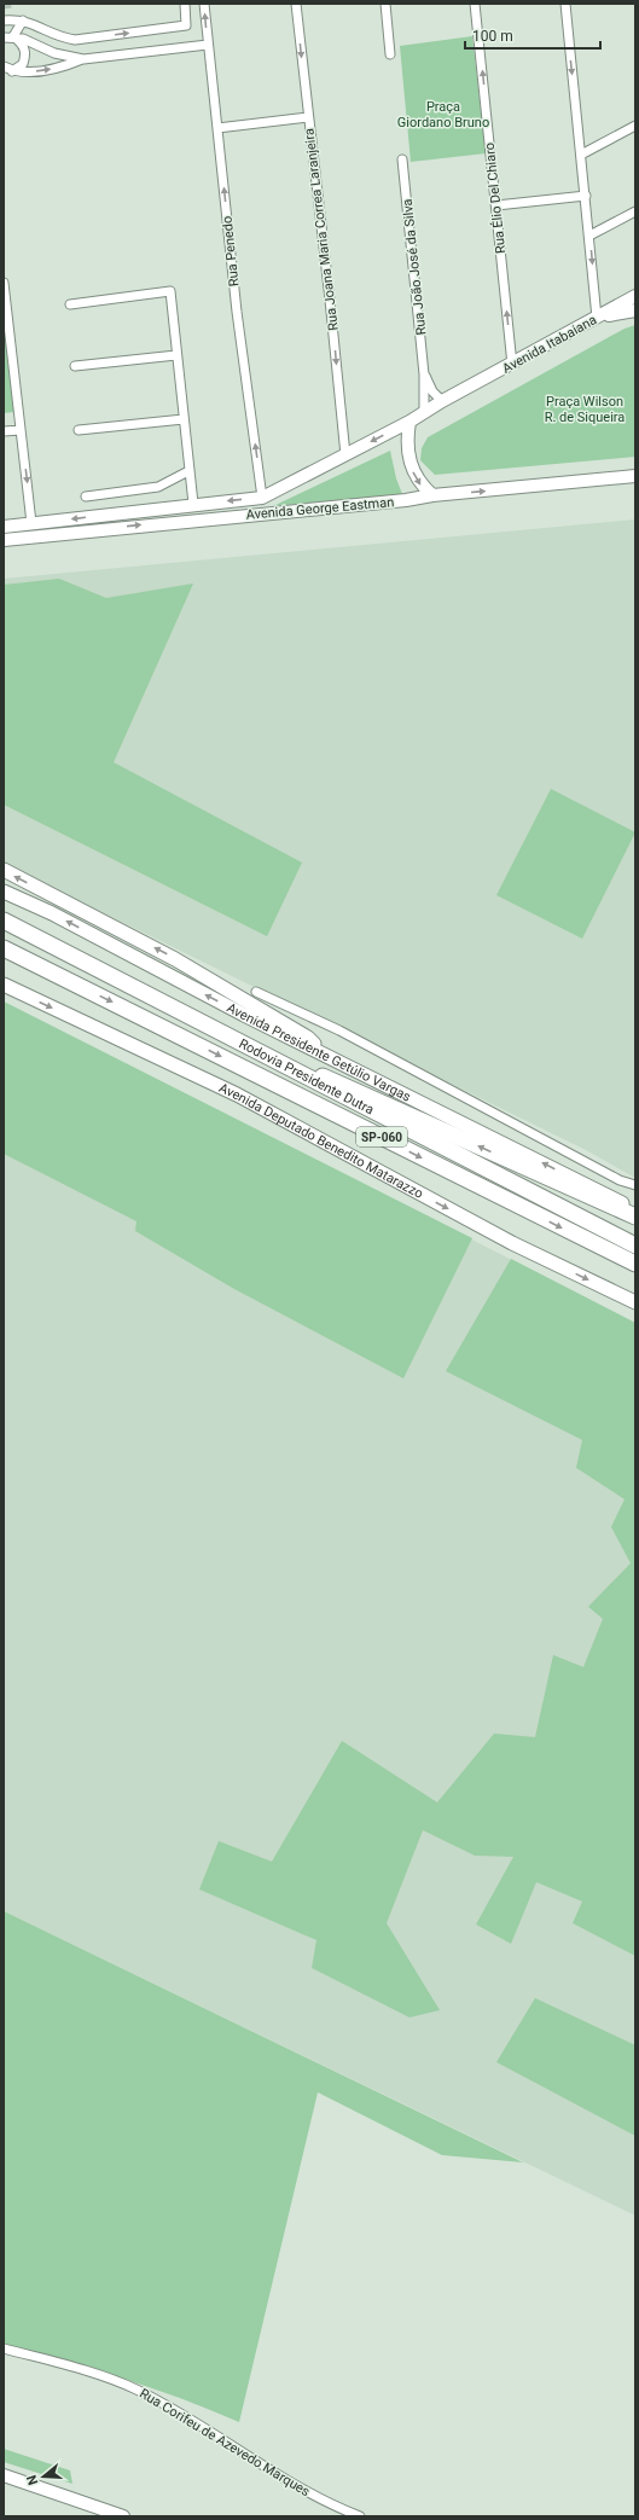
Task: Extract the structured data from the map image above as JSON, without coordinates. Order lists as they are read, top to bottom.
{
  "streets": {
    "highway": ["Rodovia Presidente Dutra", "SP-060"],
    "main road": [
      "Avenida Itabaiana",
      "Avenida George Eastman",
      "Avenida Presidente Getúlio Vargas",
      "Avenida Deputado Benedito Matarazzo"
    ],
    "street": [
      "Rua Élio Del Chiaro",
      "Rua Joana Maria Correa Laranjeira",
      "Rua Penedo",
      "Rua João José da Silva",
      "Rua Corifeu de Azevedo Marques"
    ]
  },
  "crossings": [
    ["Rua Élio Del Chiaro", "Avenida Itabaiana"],
    ["Rua Joana Maria Correa Laranjeira", "Avenida George Eastman"],
    ["Rua Penedo", "Avenida George Eastman"],
    ["Rua João José da Silva", "Avenida George Eastman"],
    ["Avenida Itabaiana", "Avenida George Eastman"]
  ],
  "one_way": ["Rua Élio Del Chiaro", "Rua Joana Maria Correa Laranjeira"],
  "parks": ["Praça Giordano Bruno", "Praça Wilson R. de Siqueira"],
  "scale_bar": "100 m",
  "north": "left"
}
